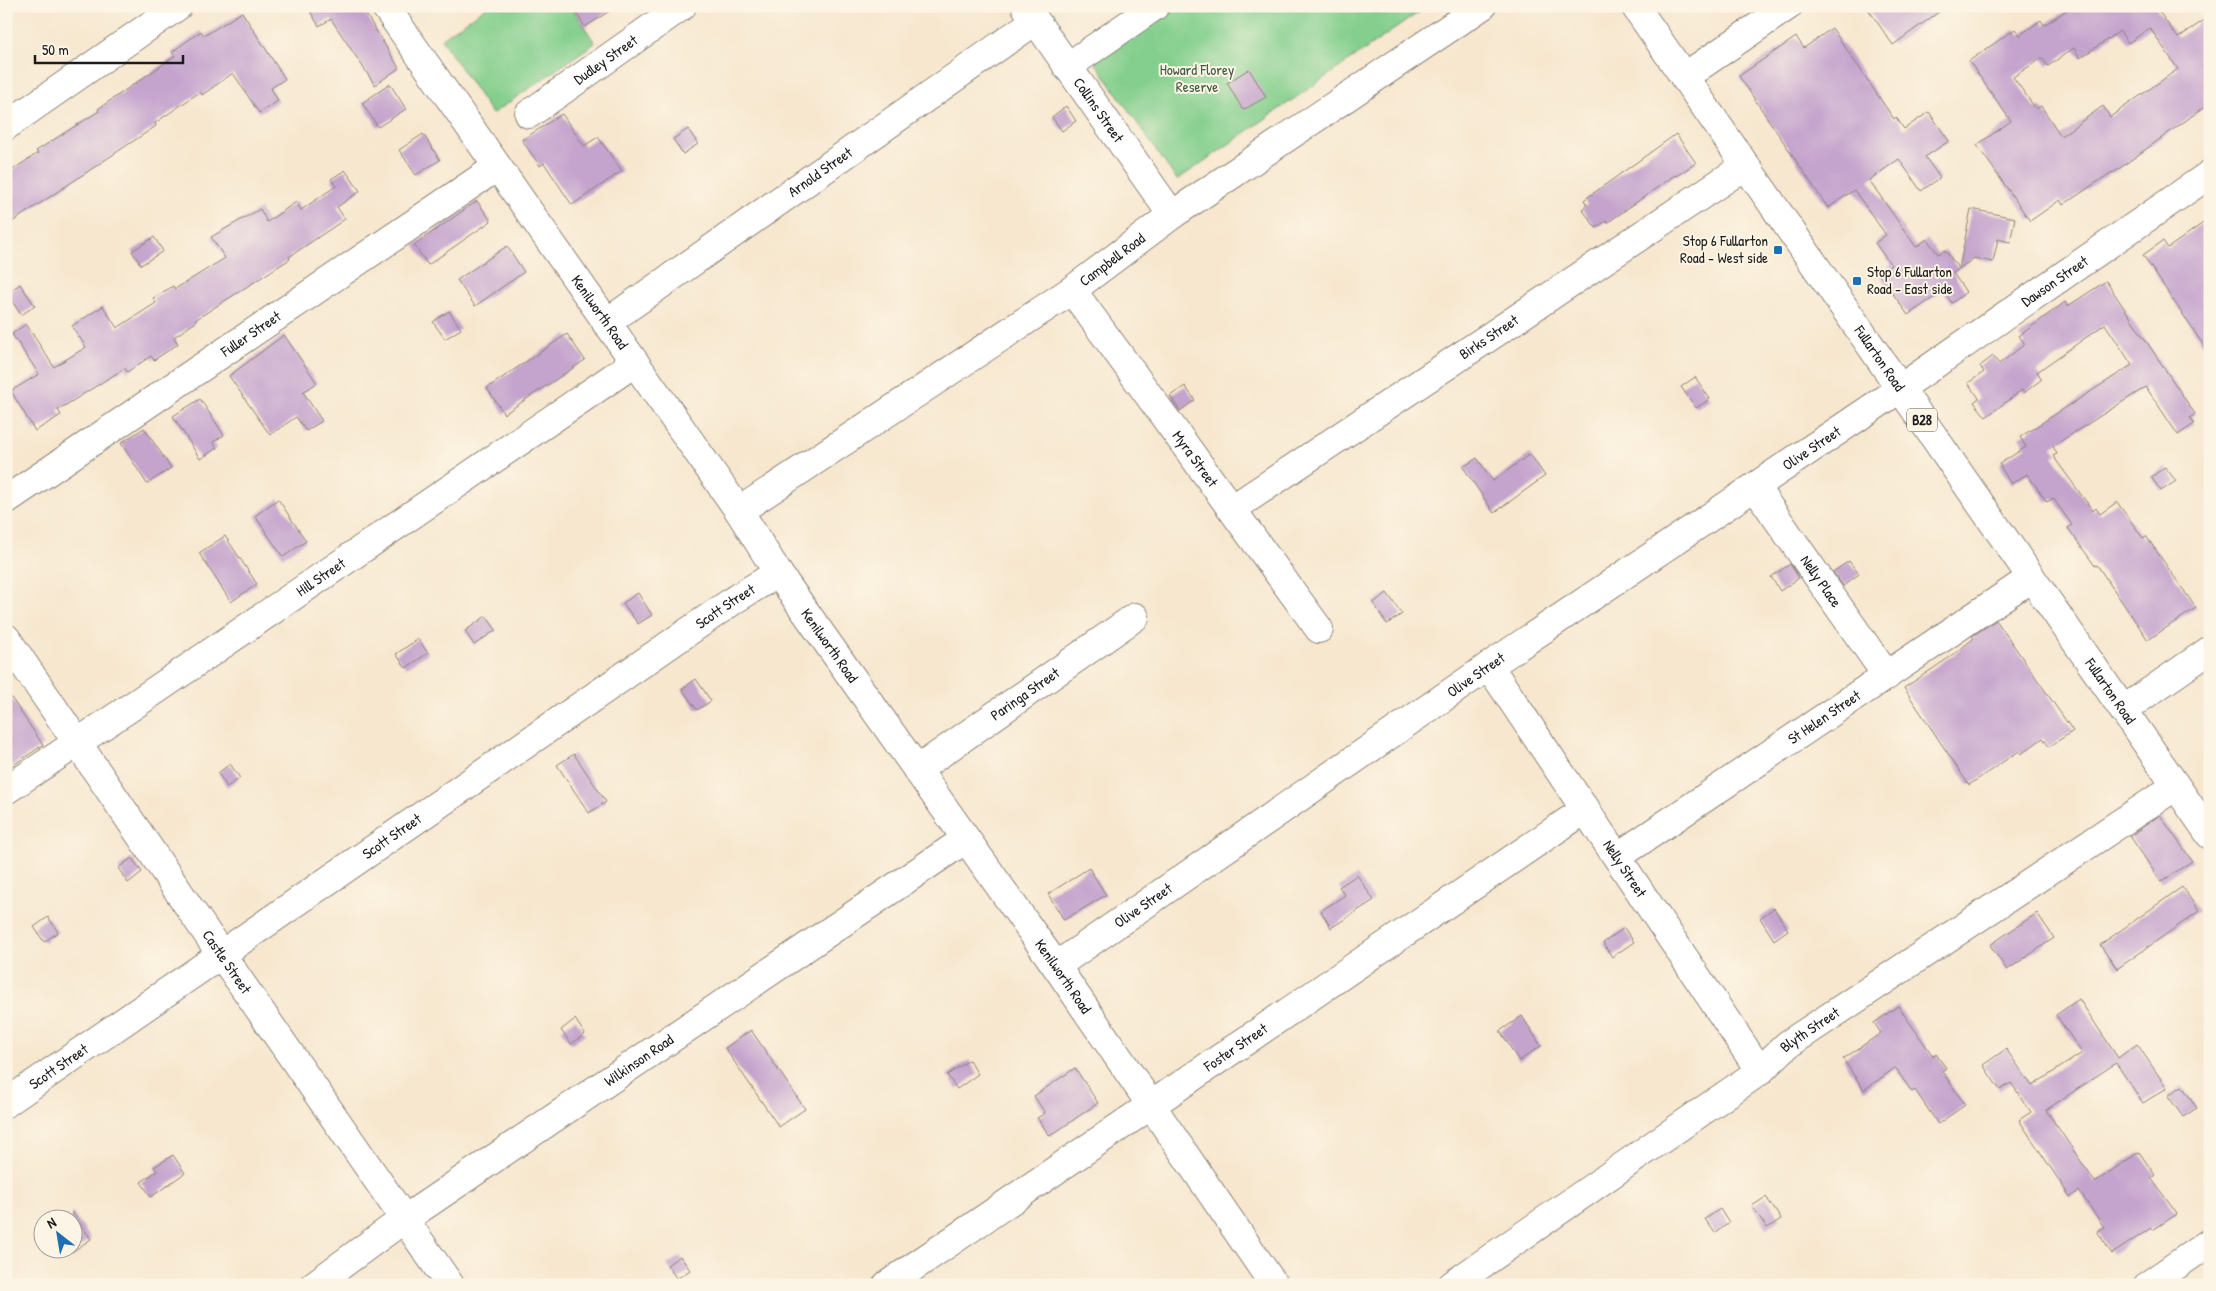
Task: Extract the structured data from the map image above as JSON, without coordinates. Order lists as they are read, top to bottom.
{
  "streets": {
    "street": [
      "Dudley Street",
      "Collins Street",
      "Arnold Street",
      "Campbell Road",
      "Dawson Street",
      "Kenilworth Road",
      "Fuller Street",
      "Birks Street",
      "Fullarton Road",
      "B28",
      "Olive Street",
      "Myra Street",
      "Hill Street",
      "Nelly Place",
      "Scott Street",
      "Paringa Street",
      "St Helen Street",
      "Nelly Street",
      "Castle Street",
      "Blyth Street",
      "Foster Street",
      "Wilkinson Road"
    ]
  },
  "crossings": [
    ["Collins Street", "Arnold Street"],
    ["Collins Street", "Campbell Road"],
    ["Arnold Street", "Kenilworth Road"],
    ["Campbell Road", "Kenilworth Road"],
    ["Campbell Road", "Myra Street"],
    ["Dawson Street", "Fullarton Road"],
    ["Dawson Street", "Olive Street"],
    ["Kenilworth Road", "Fuller Street"],
    ["Kenilworth Road", "Olive Street"],
    ["Kenilworth Road", "Hill Street"],
    ["Kenilworth Road", "Scott Street"],
    ["Kenilworth Road", "Paringa Street"],
    ["Kenilworth Road", "Foster Street"],
    ["Kenilworth Road", "Wilkinson Road"],
    ["Birks Street", "Fullarton Road"],
    ["Birks Street", "Myra Street"],
    ["Fullarton Road", "Olive Street"],
    ["Fullarton Road", "St Helen Street"],
    ["Fullarton Road", "Blyth Street"],
    ["Olive Street", "Nelly Place"],
    ["Olive Street", "Nelly Street"],
    ["Hill Street", "Castle Street"],
    ["Nelly Place", "St Helen Street"],
    ["Scott Street", "Castle Street"],
    ["St Helen Street", "Nelly Street"],
    ["Nelly Street", "Blyth Street"],
    ["Nelly Street", "Foster Street"],
    ["Castle Street", "Wilkinson Road"]
  ],
  "parks": ["Howard Florey Reserve"],
  "places": {
    "transit": ["Stop 6 Fullarton Road - West side", "Stop 6 Fullarton Road - East side"]
  },
  "scale_bar": "50 m",
  "north": "top left"
}
